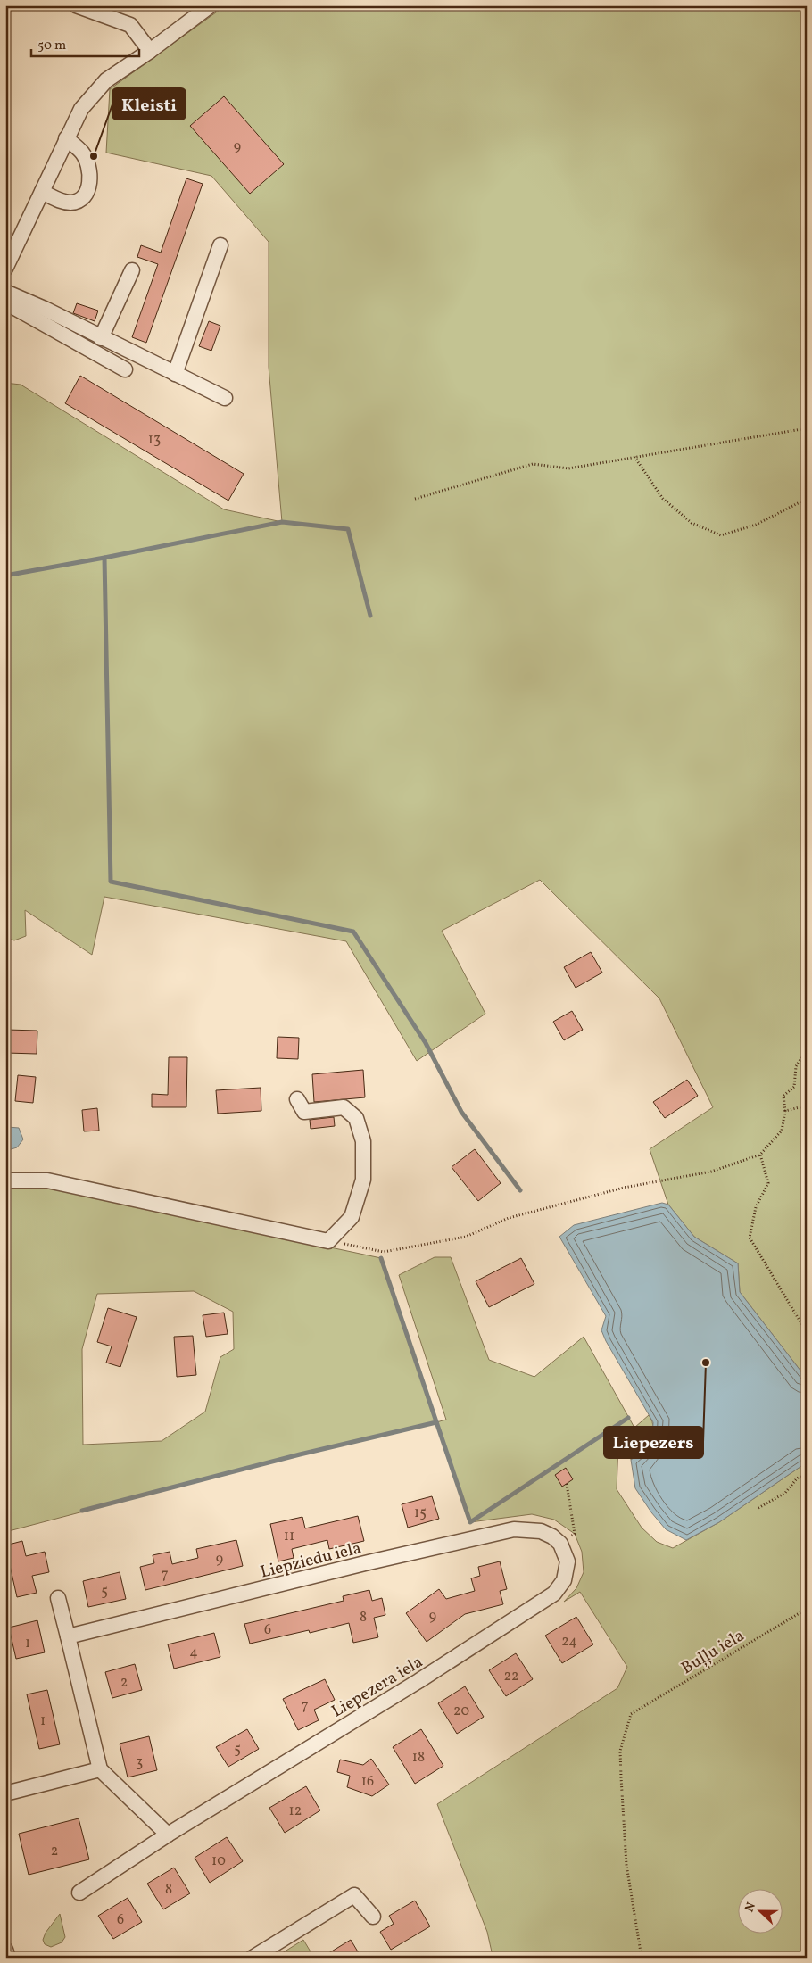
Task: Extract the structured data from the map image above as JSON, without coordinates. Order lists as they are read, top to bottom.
{
  "streets": {
    "street": ["Liepziedu iela", "Liepezera iela"],
    "path": ["Buļļu iela"]
  },
  "crossings": [
    ["Liepziedu iela", "Liepezera iela"]
  ],
  "places": ["Kleisti", "Liepezers"],
  "house_numbers": [
    "9",
    "13",
    "15",
    "11",
    "9",
    "7",
    "5",
    "9",
    "8",
    "6",
    "24",
    "1",
    "4",
    "22",
    "2",
    "7",
    "20",
    "1",
    "5",
    "18",
    "3",
    "16",
    "12",
    "2",
    "10",
    "8",
    "6"
  ],
  "scale_bar": "50 m",
  "north": "left"
}
